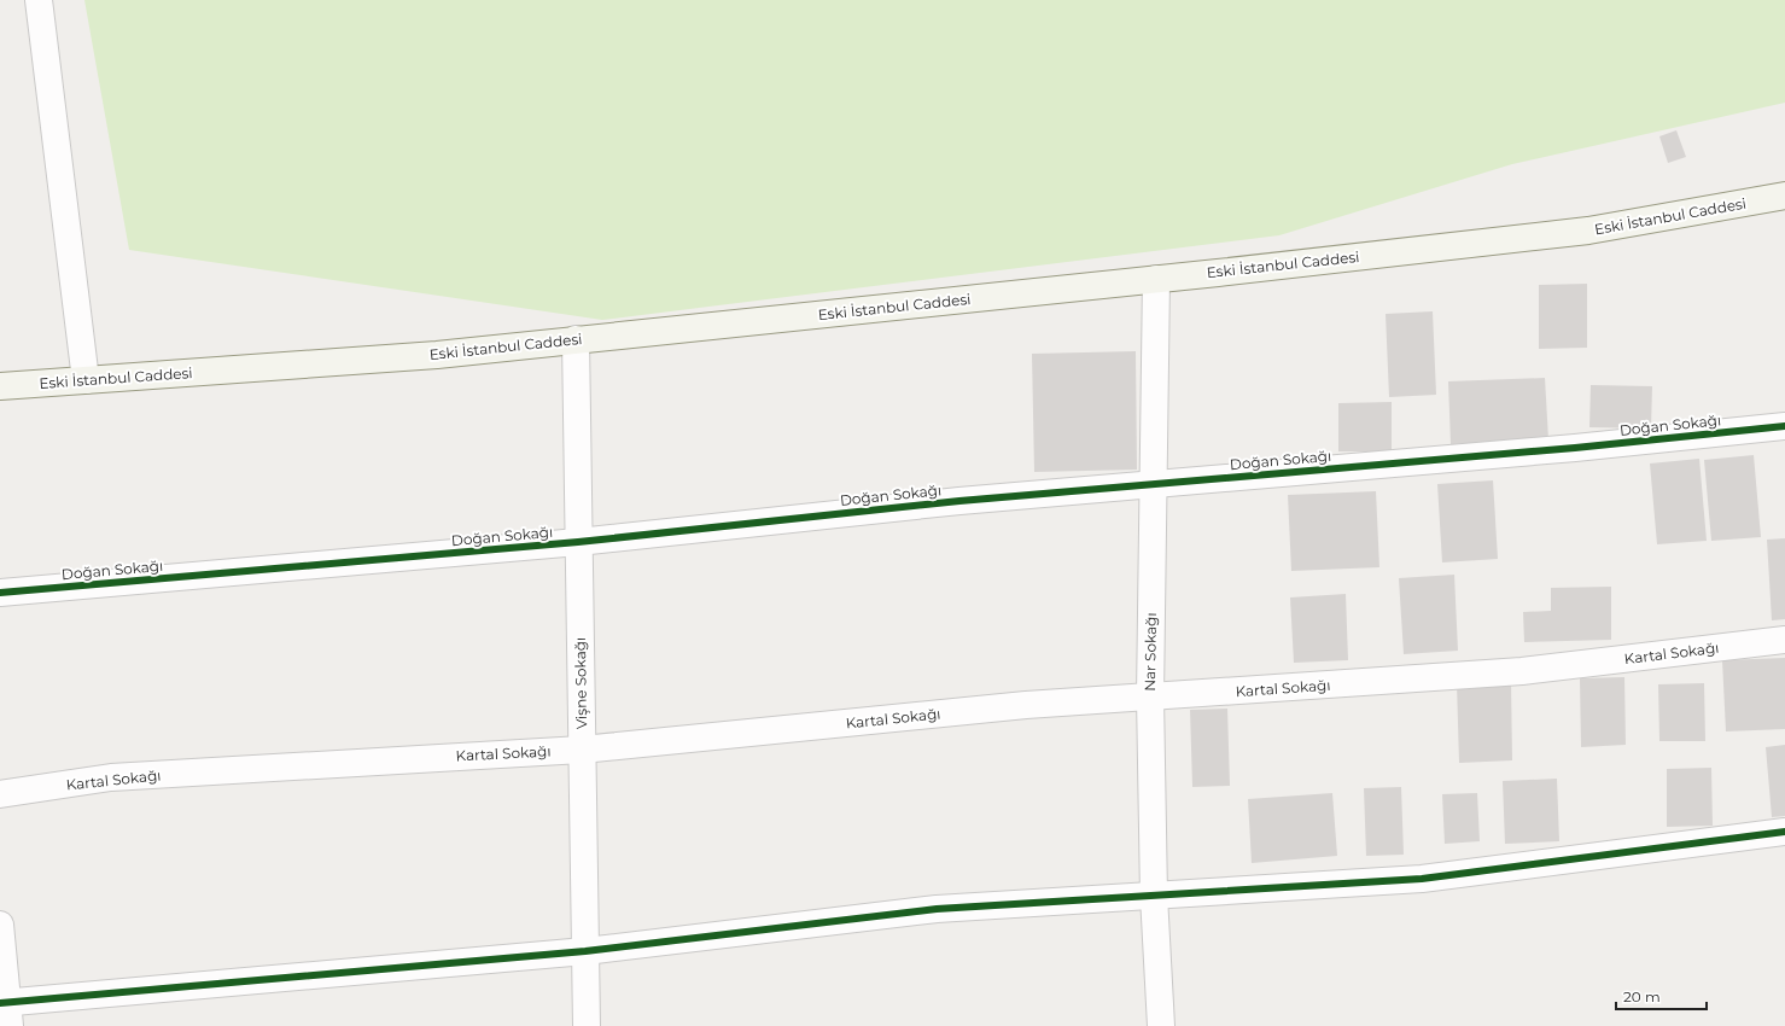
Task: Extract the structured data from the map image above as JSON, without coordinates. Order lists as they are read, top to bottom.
{
  "streets": {
    "main road": ["Eski İstanbul Caddesi"],
    "street": [
      "Doğan Sokağı",
      "Nar Sokağı",
      "Kartal Sokağı",
      "Vişne Sokağı"
    ]
  },
  "crossings": [
    ["Eski İstanbul Caddesi", "Nar Sokağı"],
    ["Eski İstanbul Caddesi", "Vişne Sokağı"],
    ["Doğan Sokağı", "Nar Sokağı"],
    ["Doğan Sokağı", "Vişne Sokağı"],
    ["Nar Sokağı", "Kartal Sokağı"],
    ["Kartal Sokağı", "Vişne Sokağı"]
  ],
  "scale_bar": "20 m"
}
